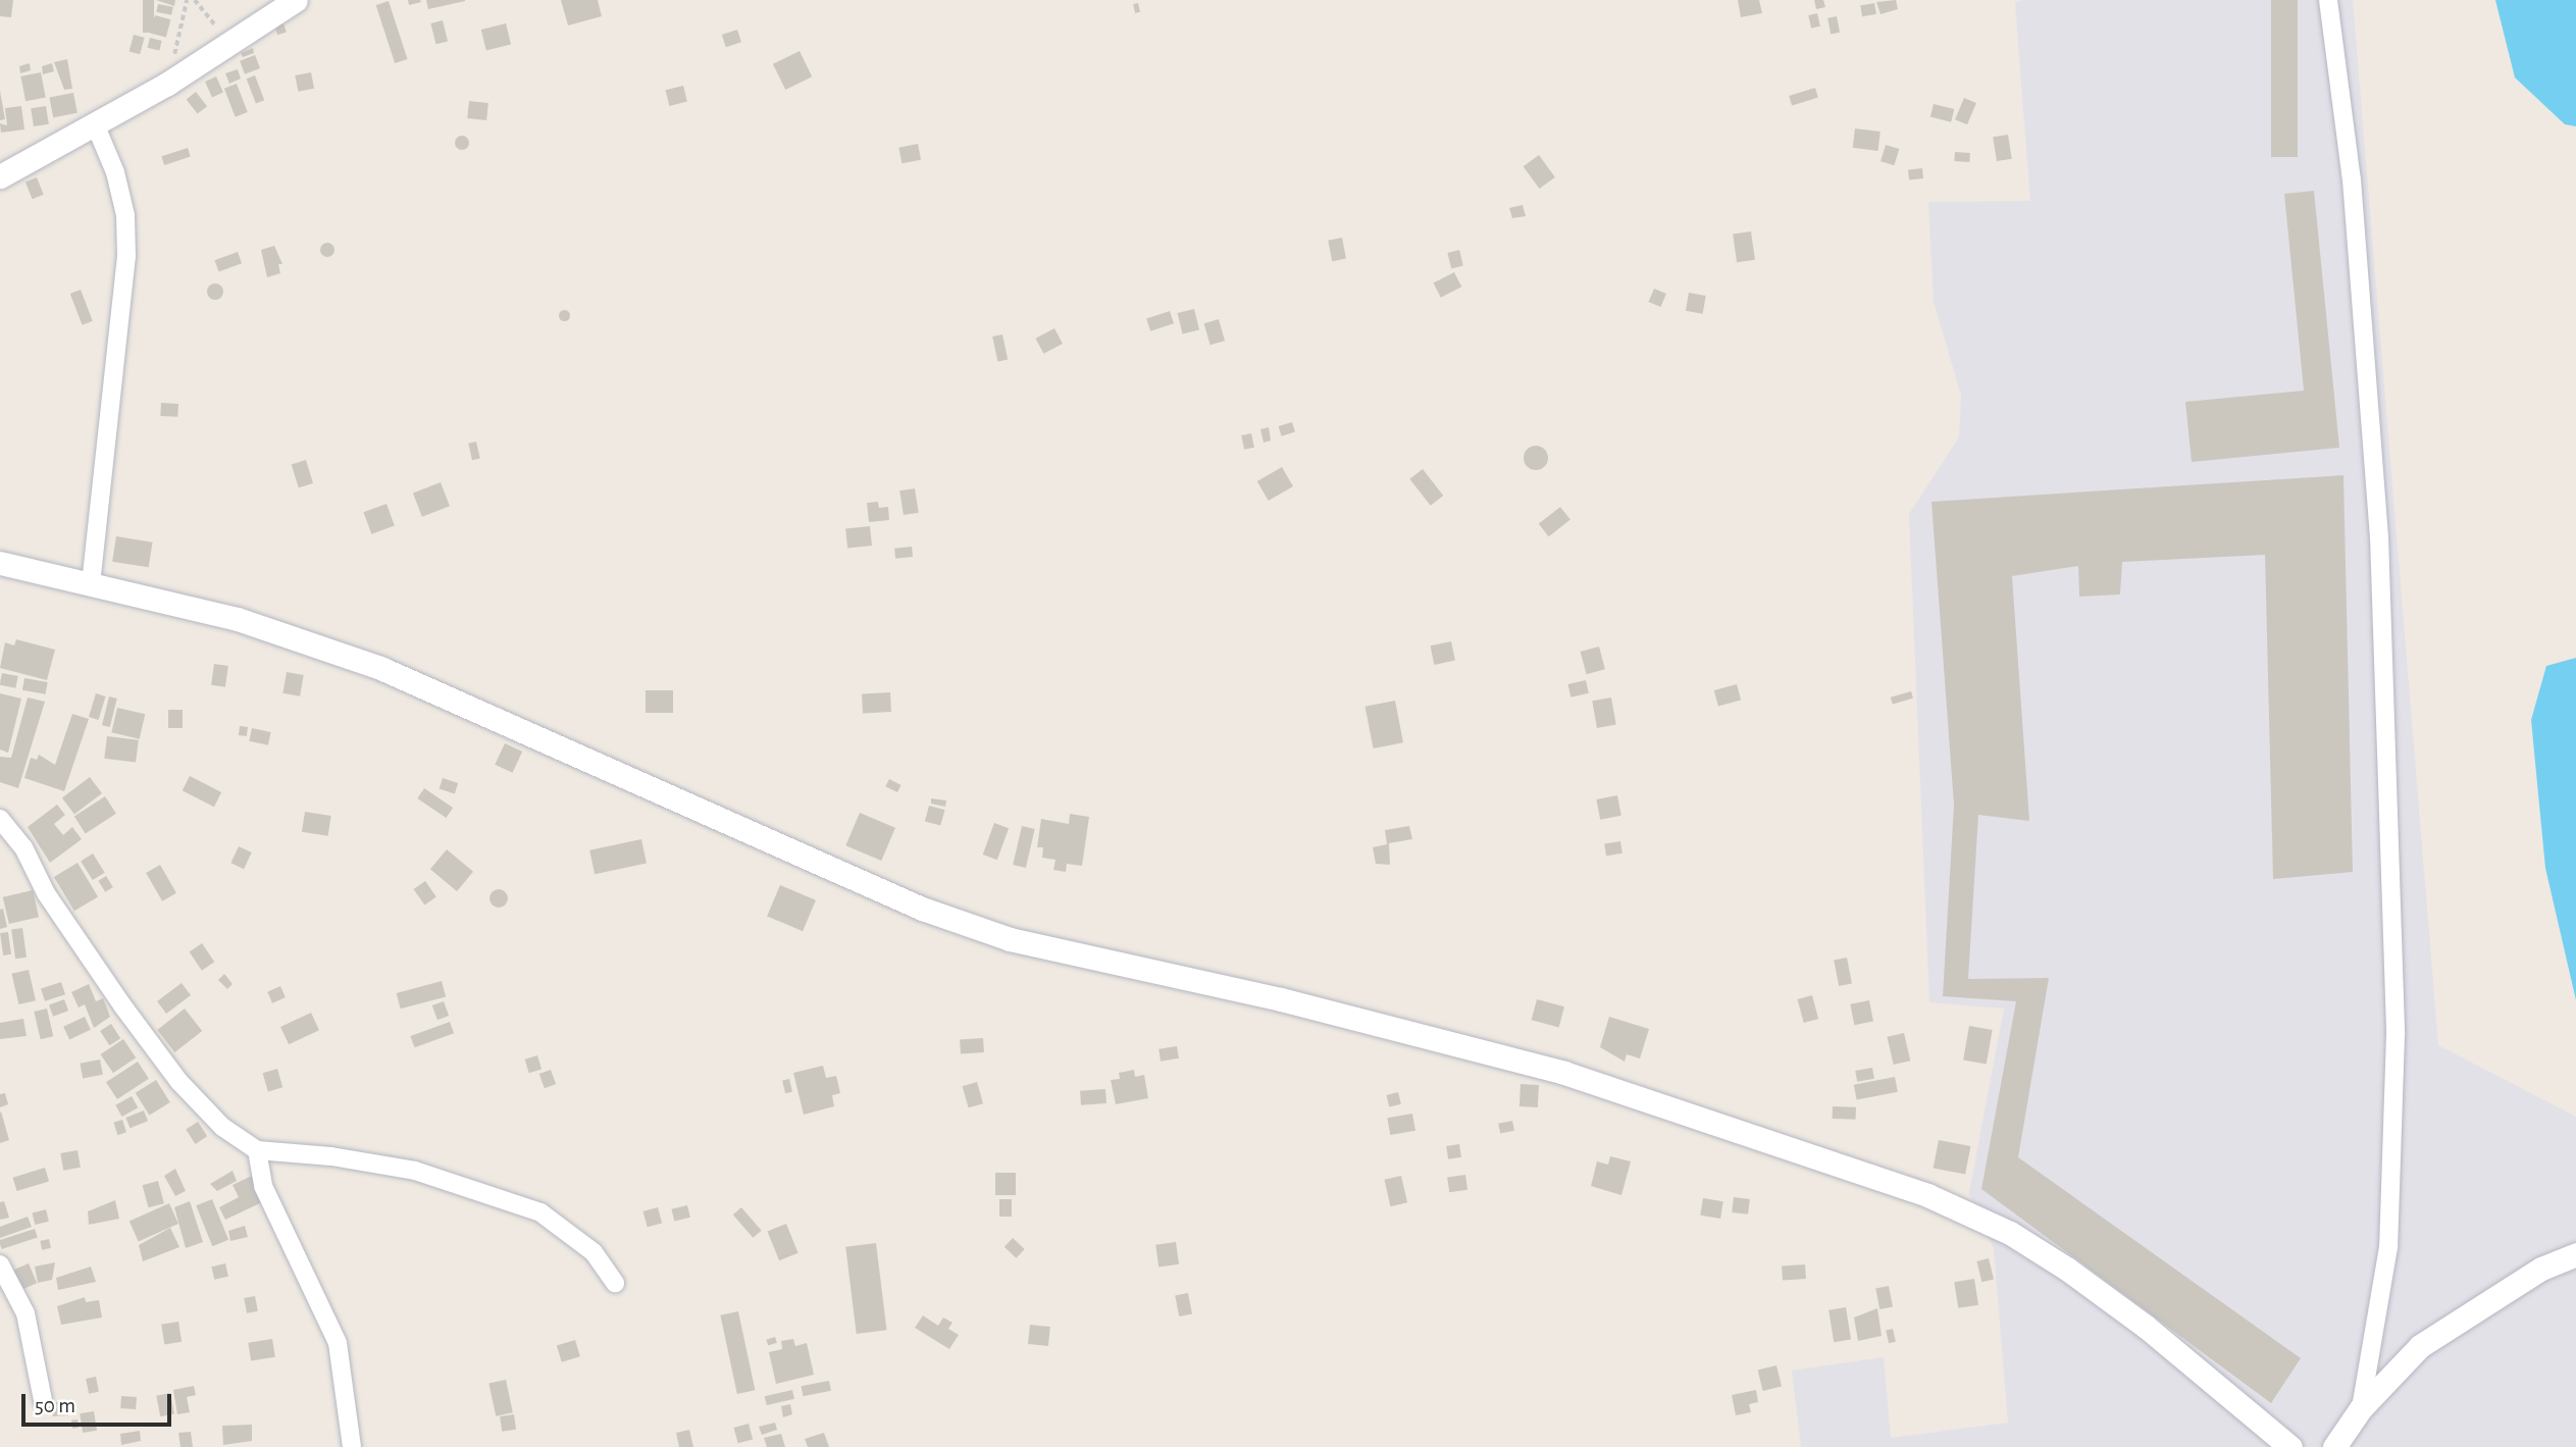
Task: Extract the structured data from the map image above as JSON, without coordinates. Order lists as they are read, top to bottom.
{
  "scale_bar": "50 m"
}
